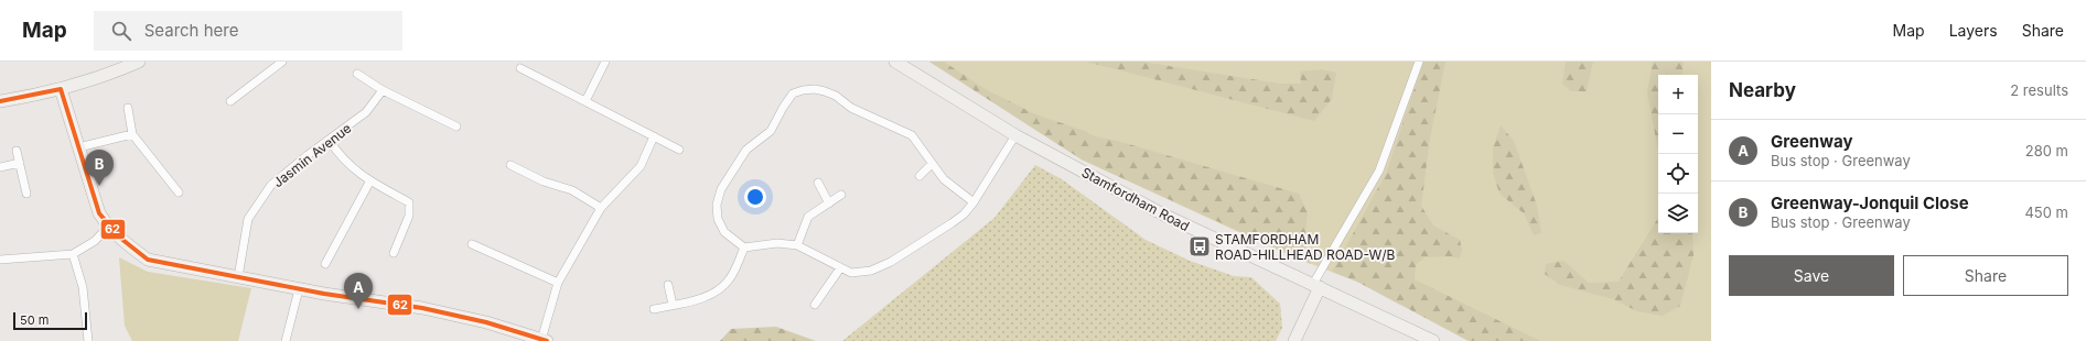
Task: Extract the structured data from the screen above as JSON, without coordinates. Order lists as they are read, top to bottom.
{
  "streets": {
    "street": ["Jasmin Avenue", "Stamfordham Road"]
  },
  "places": {
    "bus stop": ["STAMFORDHAM ROAD-HILLHEAD ROAD-W/B"]
  },
  "lines": ["transit line 62"],
  "scale_bar": "50 m",
  "page": {
    "header": "Map",
    "search": "Search here",
    "nav": ["Map", "Layers", "Share"],
    "heading": ["Nearby", "2 results"],
    "map_buttons": ["+", "−"],
    "list": [
      {
        "mark": "A",
        "name": "Greenway",
        "note": "Bus stop · Greenway",
        "value": "280 m"
      },
      {
        "mark": "B",
        "name": "Greenway-Jonquil Close",
        "note": "Bus stop · Greenway",
        "value": "450 m"
      }
    ],
    "pins": ["B", "A"],
    "buttons": ["Save", "Share"],
    "scale": "50 m"
  }
}
